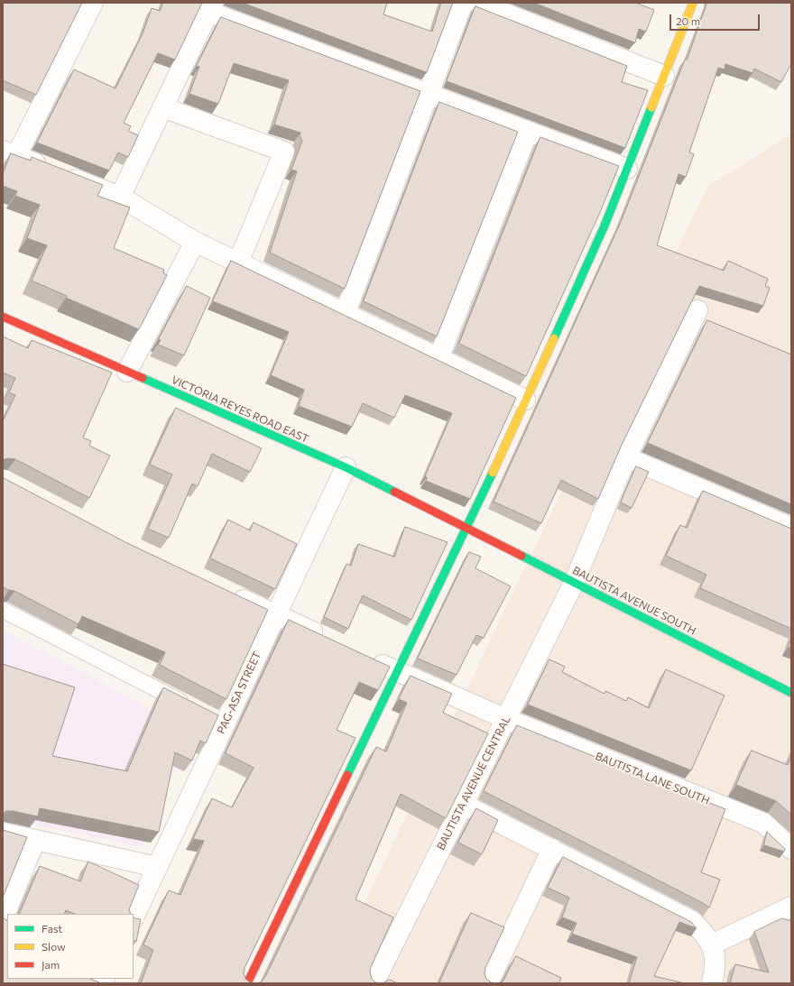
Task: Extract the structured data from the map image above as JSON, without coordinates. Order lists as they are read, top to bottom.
{
  "streets": {
    "street": [
      "VICTORIA REYES ROAD EAST",
      "BAUTISTA AVENUE SOUTH",
      "PAG-ASA STREET",
      "BAUTISTA LANE SOUTH",
      "BAUTISTA AVENUE CENTRAL"
    ]
  },
  "crossings": [
    ["VICTORIA REYES ROAD EAST", "BAUTISTA AVENUE SOUTH"],
    ["VICTORIA REYES ROAD EAST", "PAG-ASA STREET"],
    ["BAUTISTA AVENUE SOUTH", "BAUTISTA AVENUE CENTRAL"],
    ["BAUTISTA LANE SOUTH", "BAUTISTA AVENUE CENTRAL"]
  ],
  "legend": ["Fast", "Slow", "Jam"],
  "scale_bar": "20 m"
}
